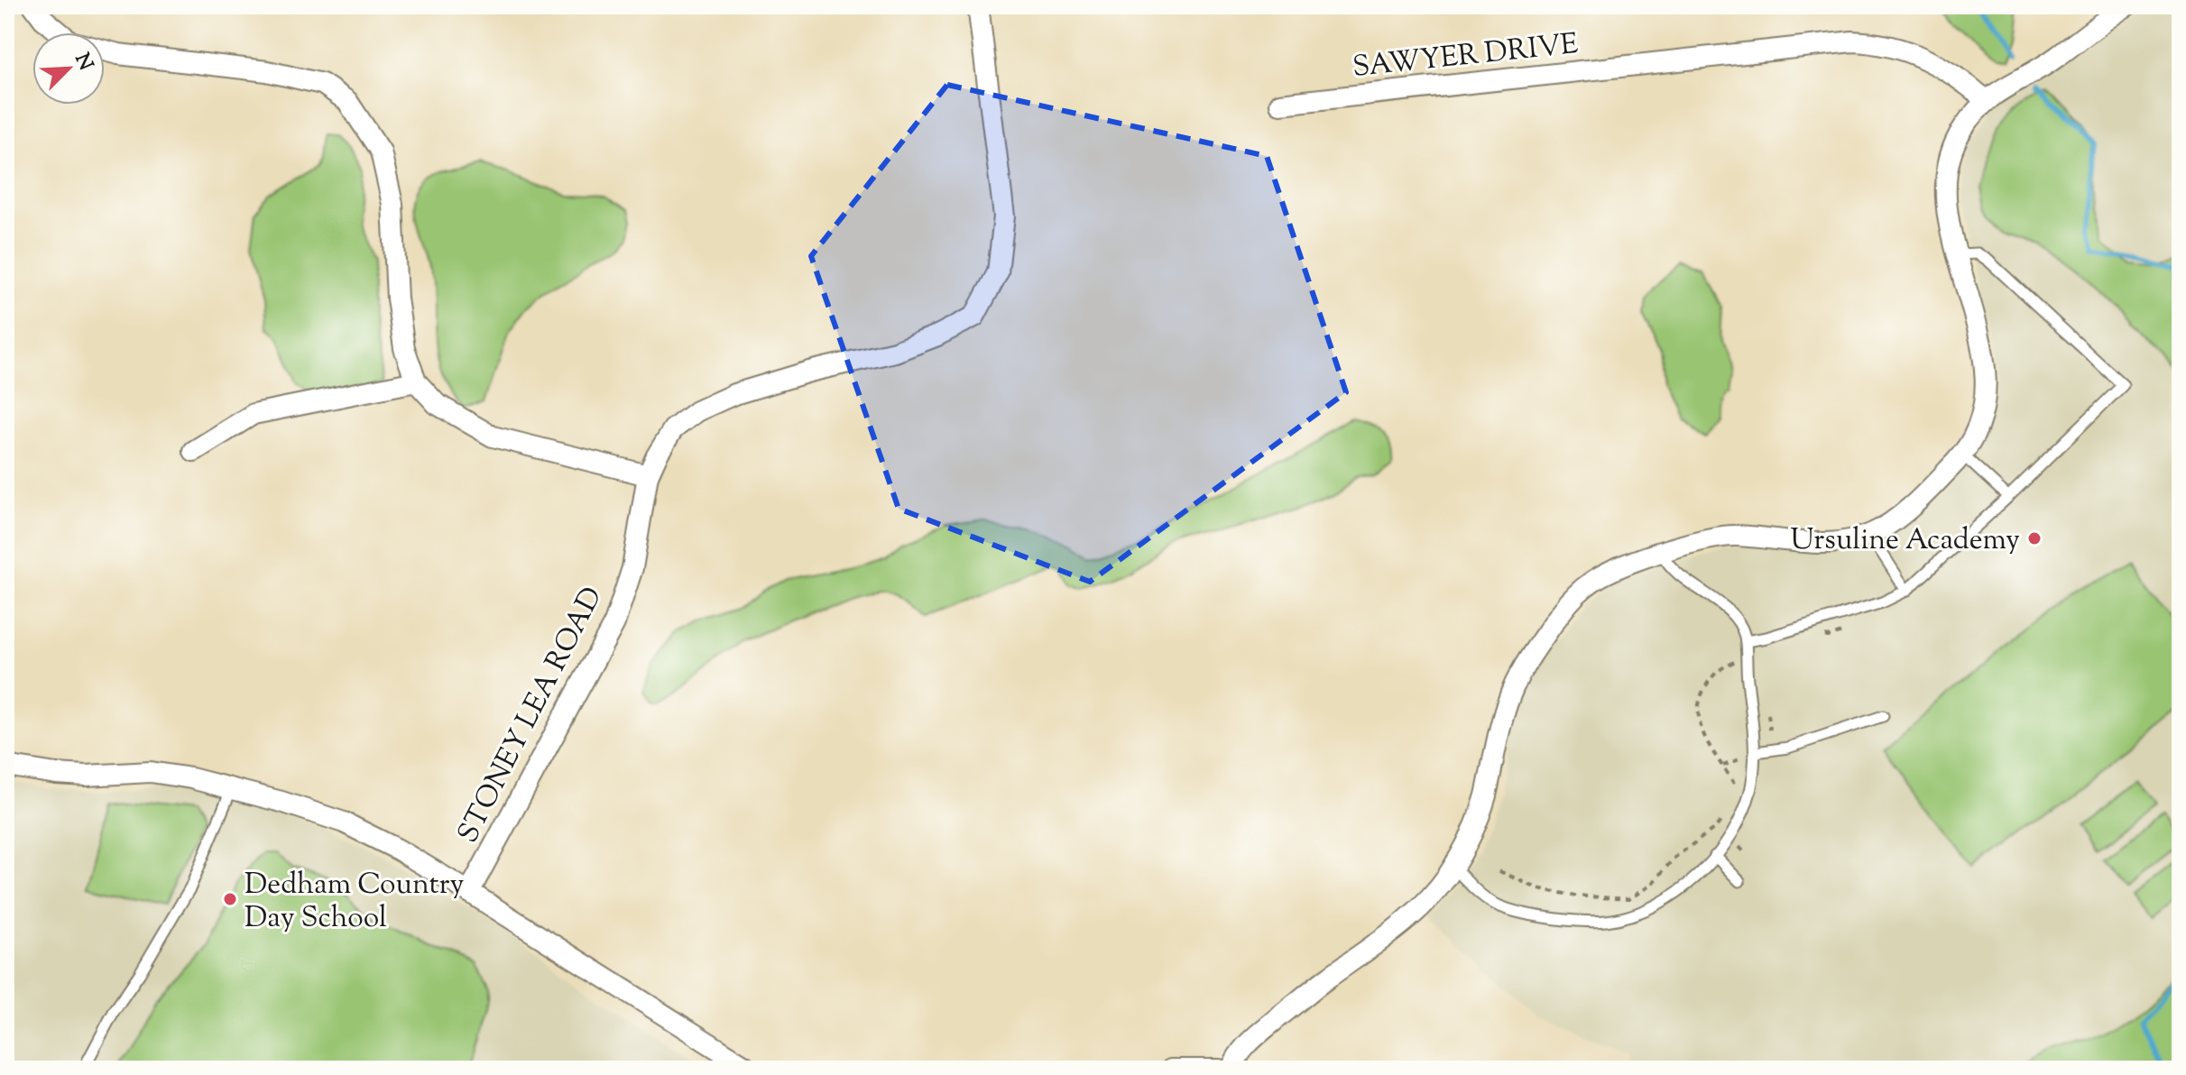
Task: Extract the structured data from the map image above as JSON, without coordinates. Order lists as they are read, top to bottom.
{
  "streets": {
    "street": ["SAWYER DRIVE", "STONEY LEA ROAD"]
  },
  "places": ["Ursuline Academy", "Dedham Country Day School"],
  "north": "top right"
}
